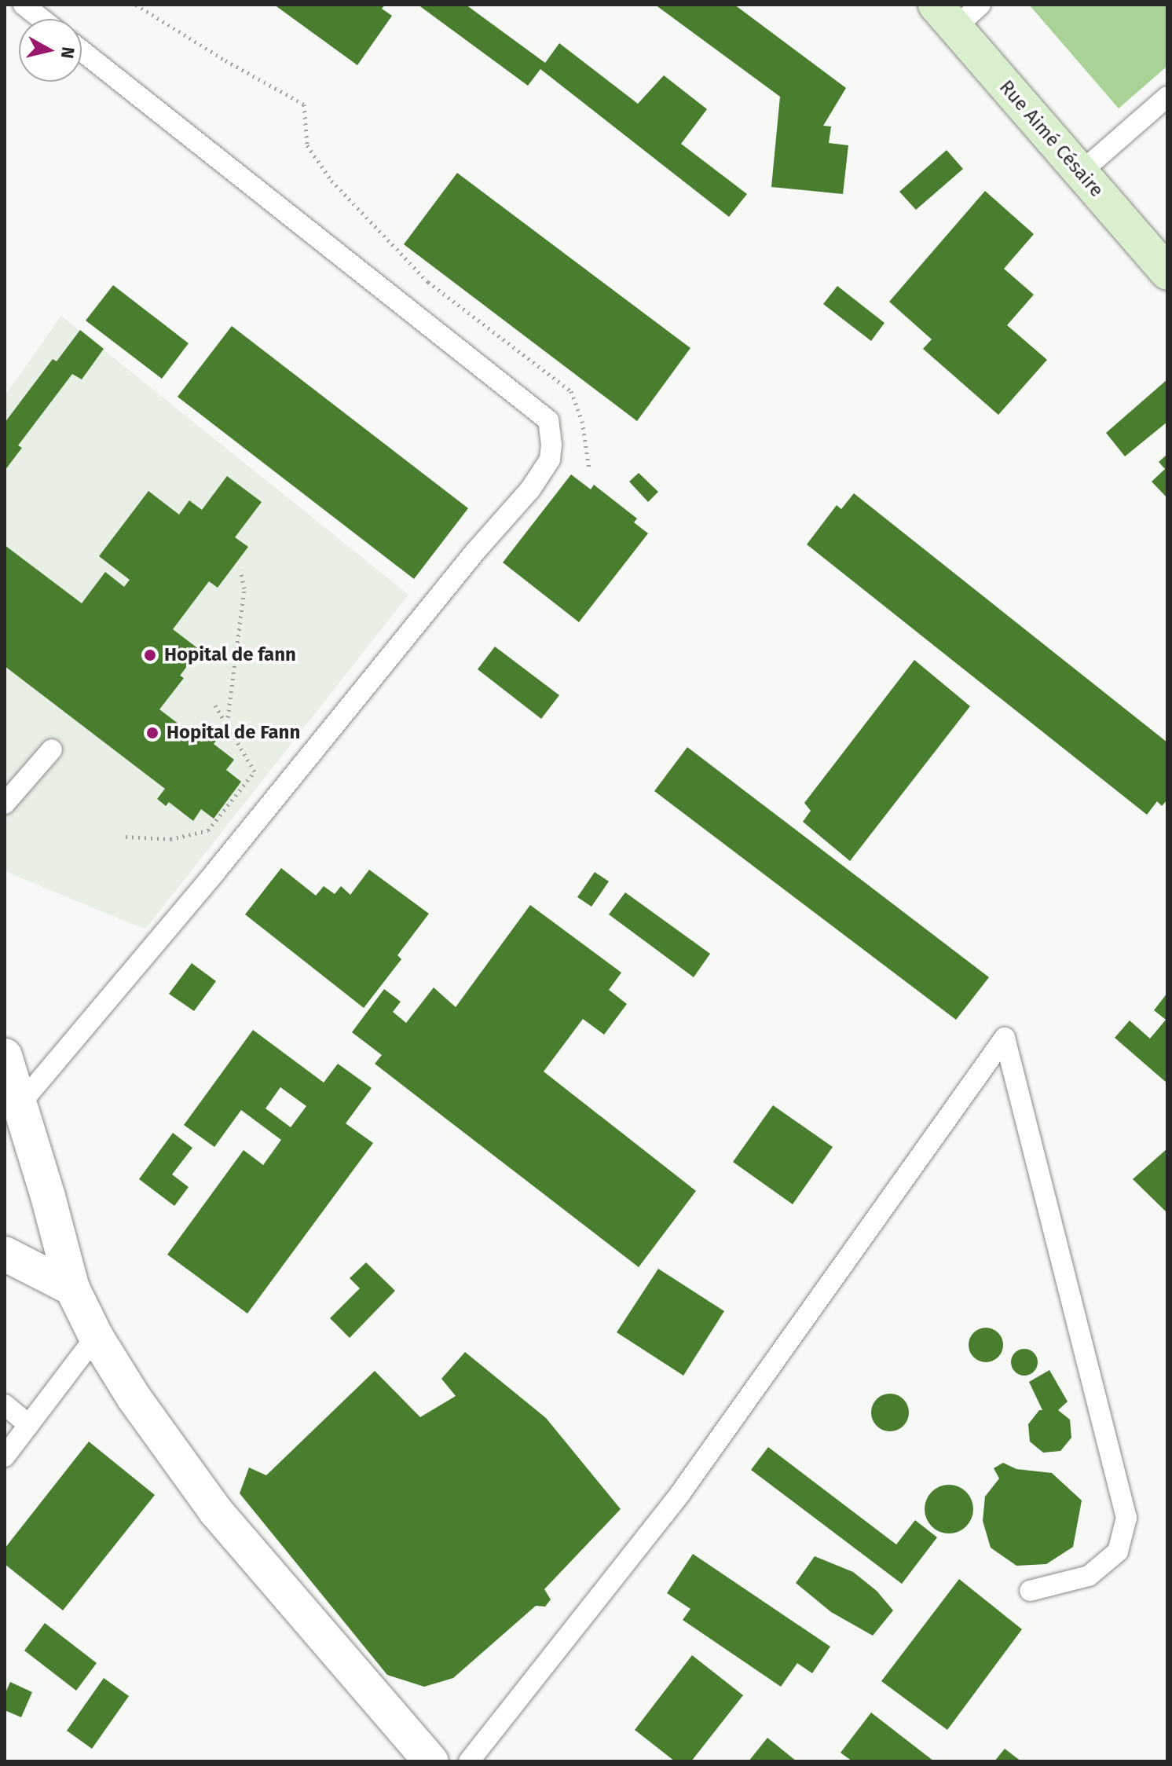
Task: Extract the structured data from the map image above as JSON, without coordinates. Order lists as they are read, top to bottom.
{
  "streets": {
    "street": ["Rue Aimé Césaire"]
  },
  "places": ["Hopital de fann", "Hopital de Fann"],
  "north": "right"
}
